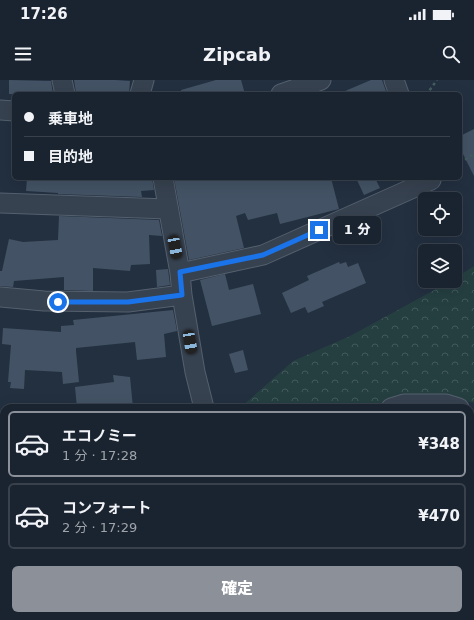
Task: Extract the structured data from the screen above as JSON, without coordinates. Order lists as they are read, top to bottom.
{
  "page": {
    "status": "17:26",
    "header": "Zipcab",
    "banner": ["乗車地", "目的地"],
    "bubble": "1 分",
    "list": [
      {
        "name": "エコノミー",
        "note": "1 分 · 17:28",
        "value": "¥348"
      },
      {
        "name": "コンフォート",
        "note": "2 分 · 17:29",
        "value": "¥470"
      }
    ],
    "buttons": "確定"
  }
}
